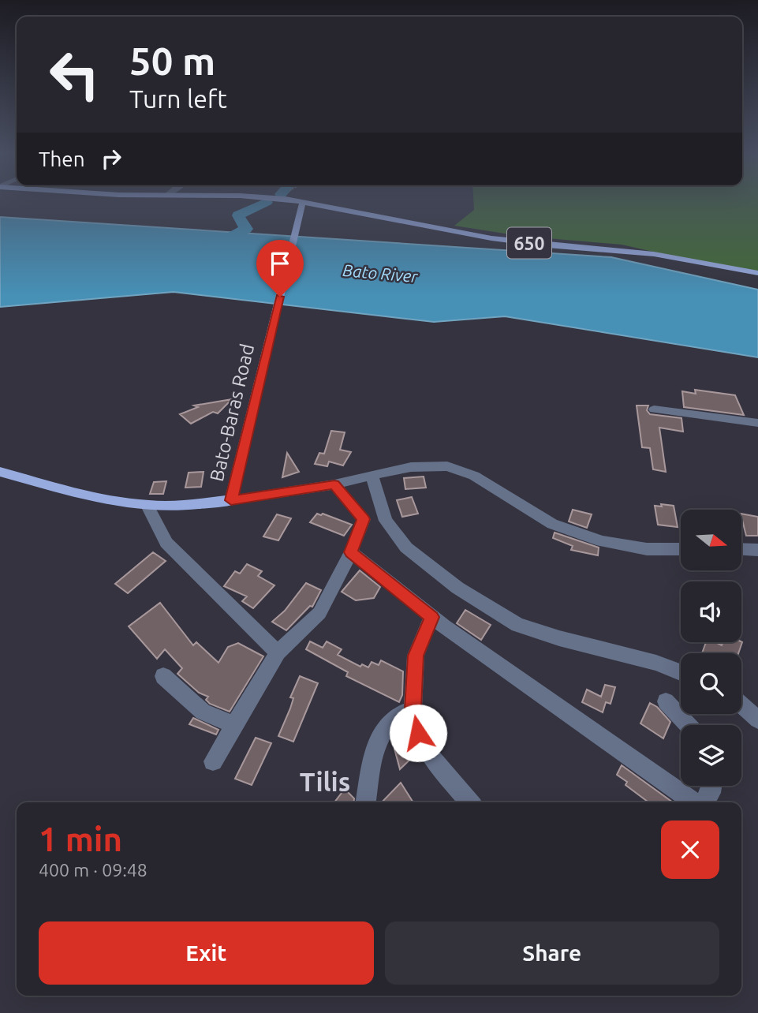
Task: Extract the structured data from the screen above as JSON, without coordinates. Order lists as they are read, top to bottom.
{
  "streets": {
    "main road": ["650", "Bato-Baras Road"]
  },
  "crossings": [
    ["650", "Bato-Baras Road"]
  ],
  "districts": ["Tilis"],
  "water": ["Bato River"],
  "north": "right",
  "page": {
    "turn": ["50 m", "Turn left"],
    "then": "Then",
    "heading": ["1 min", "400 m · 09:48"],
    "buttons": ["Exit", "Share"]
  }
}
